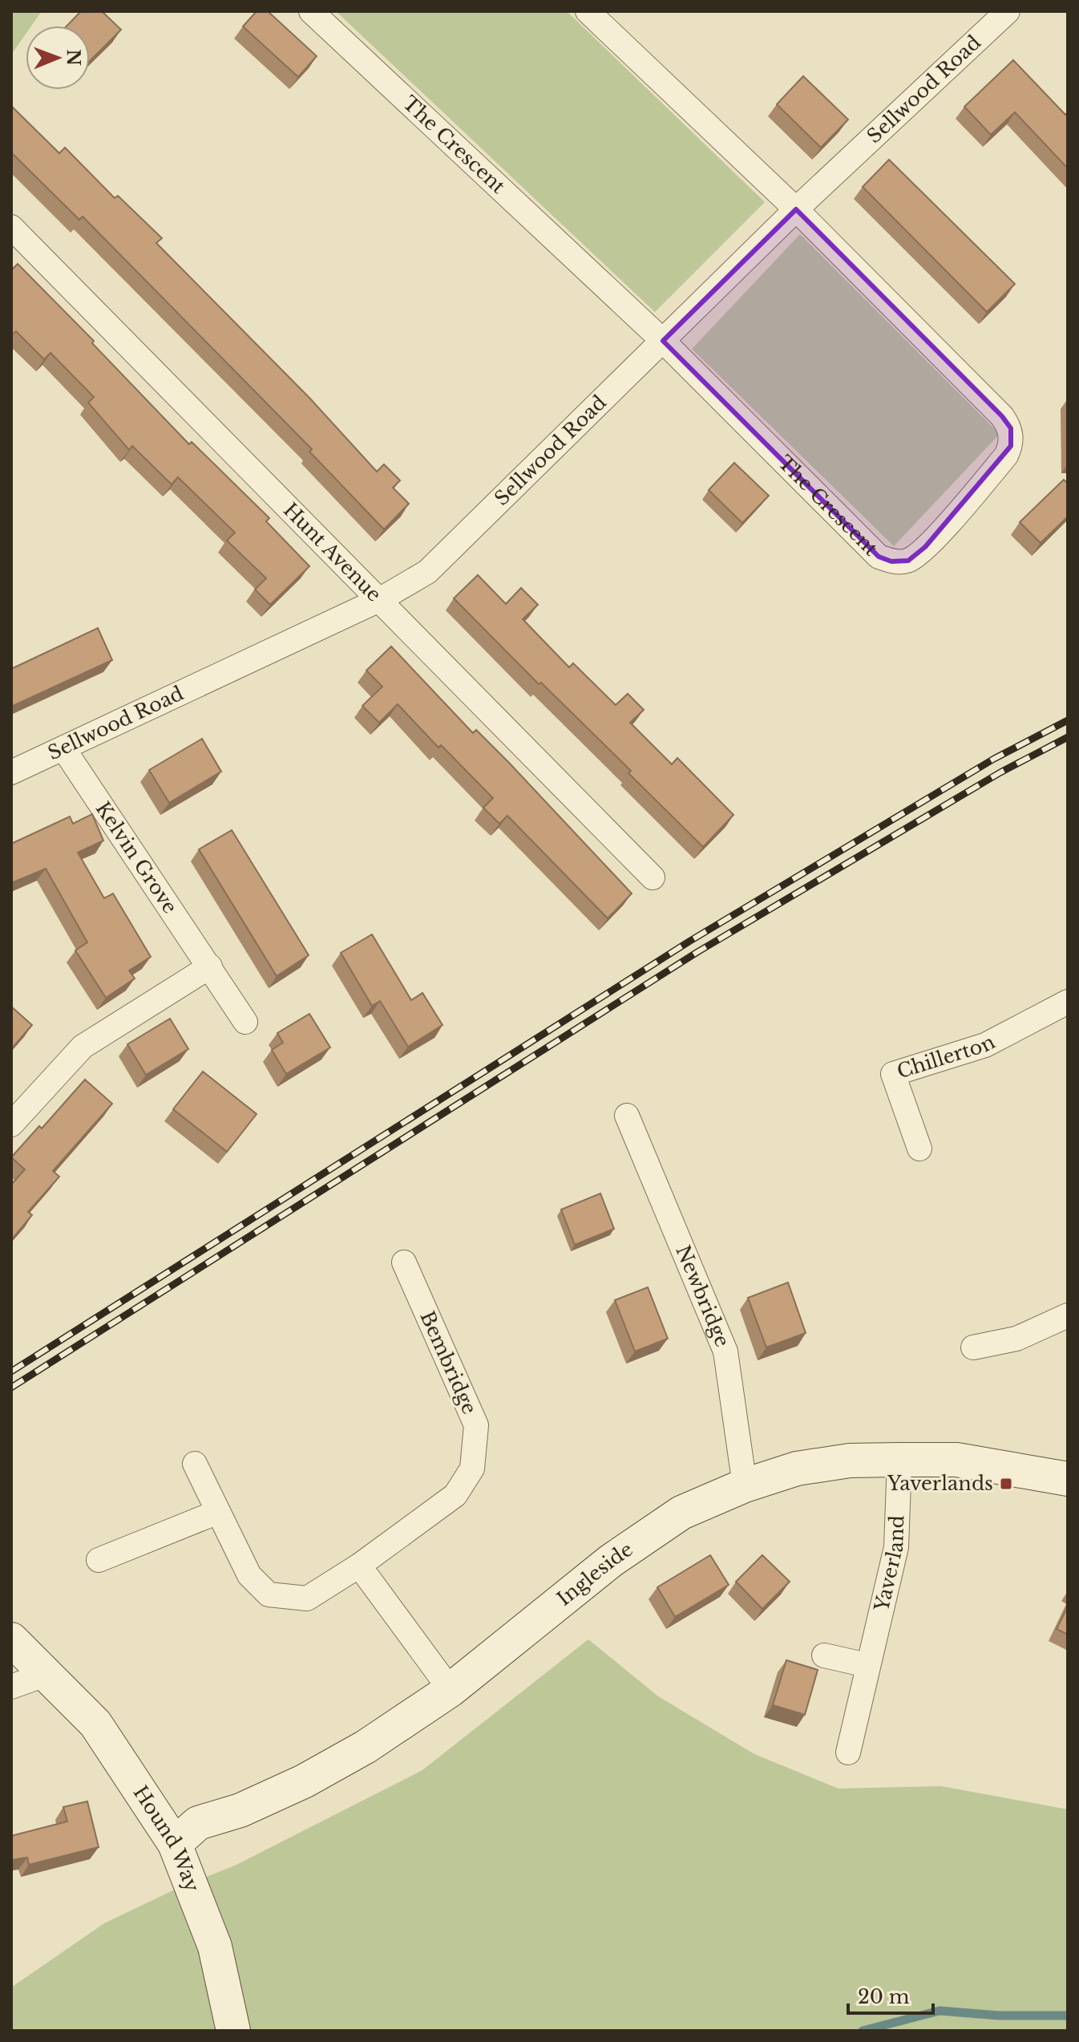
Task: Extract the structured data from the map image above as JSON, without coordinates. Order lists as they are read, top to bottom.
{
  "streets": {
    "street": [
      "Sellwood Road",
      "The Crescent",
      "Hunt Avenue",
      "Kelvin Grove",
      "Chillerton",
      "Newbridge",
      "Bembridge",
      "Yaverland",
      "Ingleside",
      "Hound Way"
    ]
  },
  "crossings": [
    ["Sellwood Road", "The Crescent"],
    ["Sellwood Road", "Hunt Avenue"],
    ["Sellwood Road", "Kelvin Grove"],
    ["Newbridge", "Ingleside"],
    ["Yaverland", "Ingleside"],
    ["Ingleside", "Hound Way"]
  ],
  "places": {
    "transit": ["Yaverlands"]
  },
  "scale_bar": "20 m",
  "north": "right"
}
